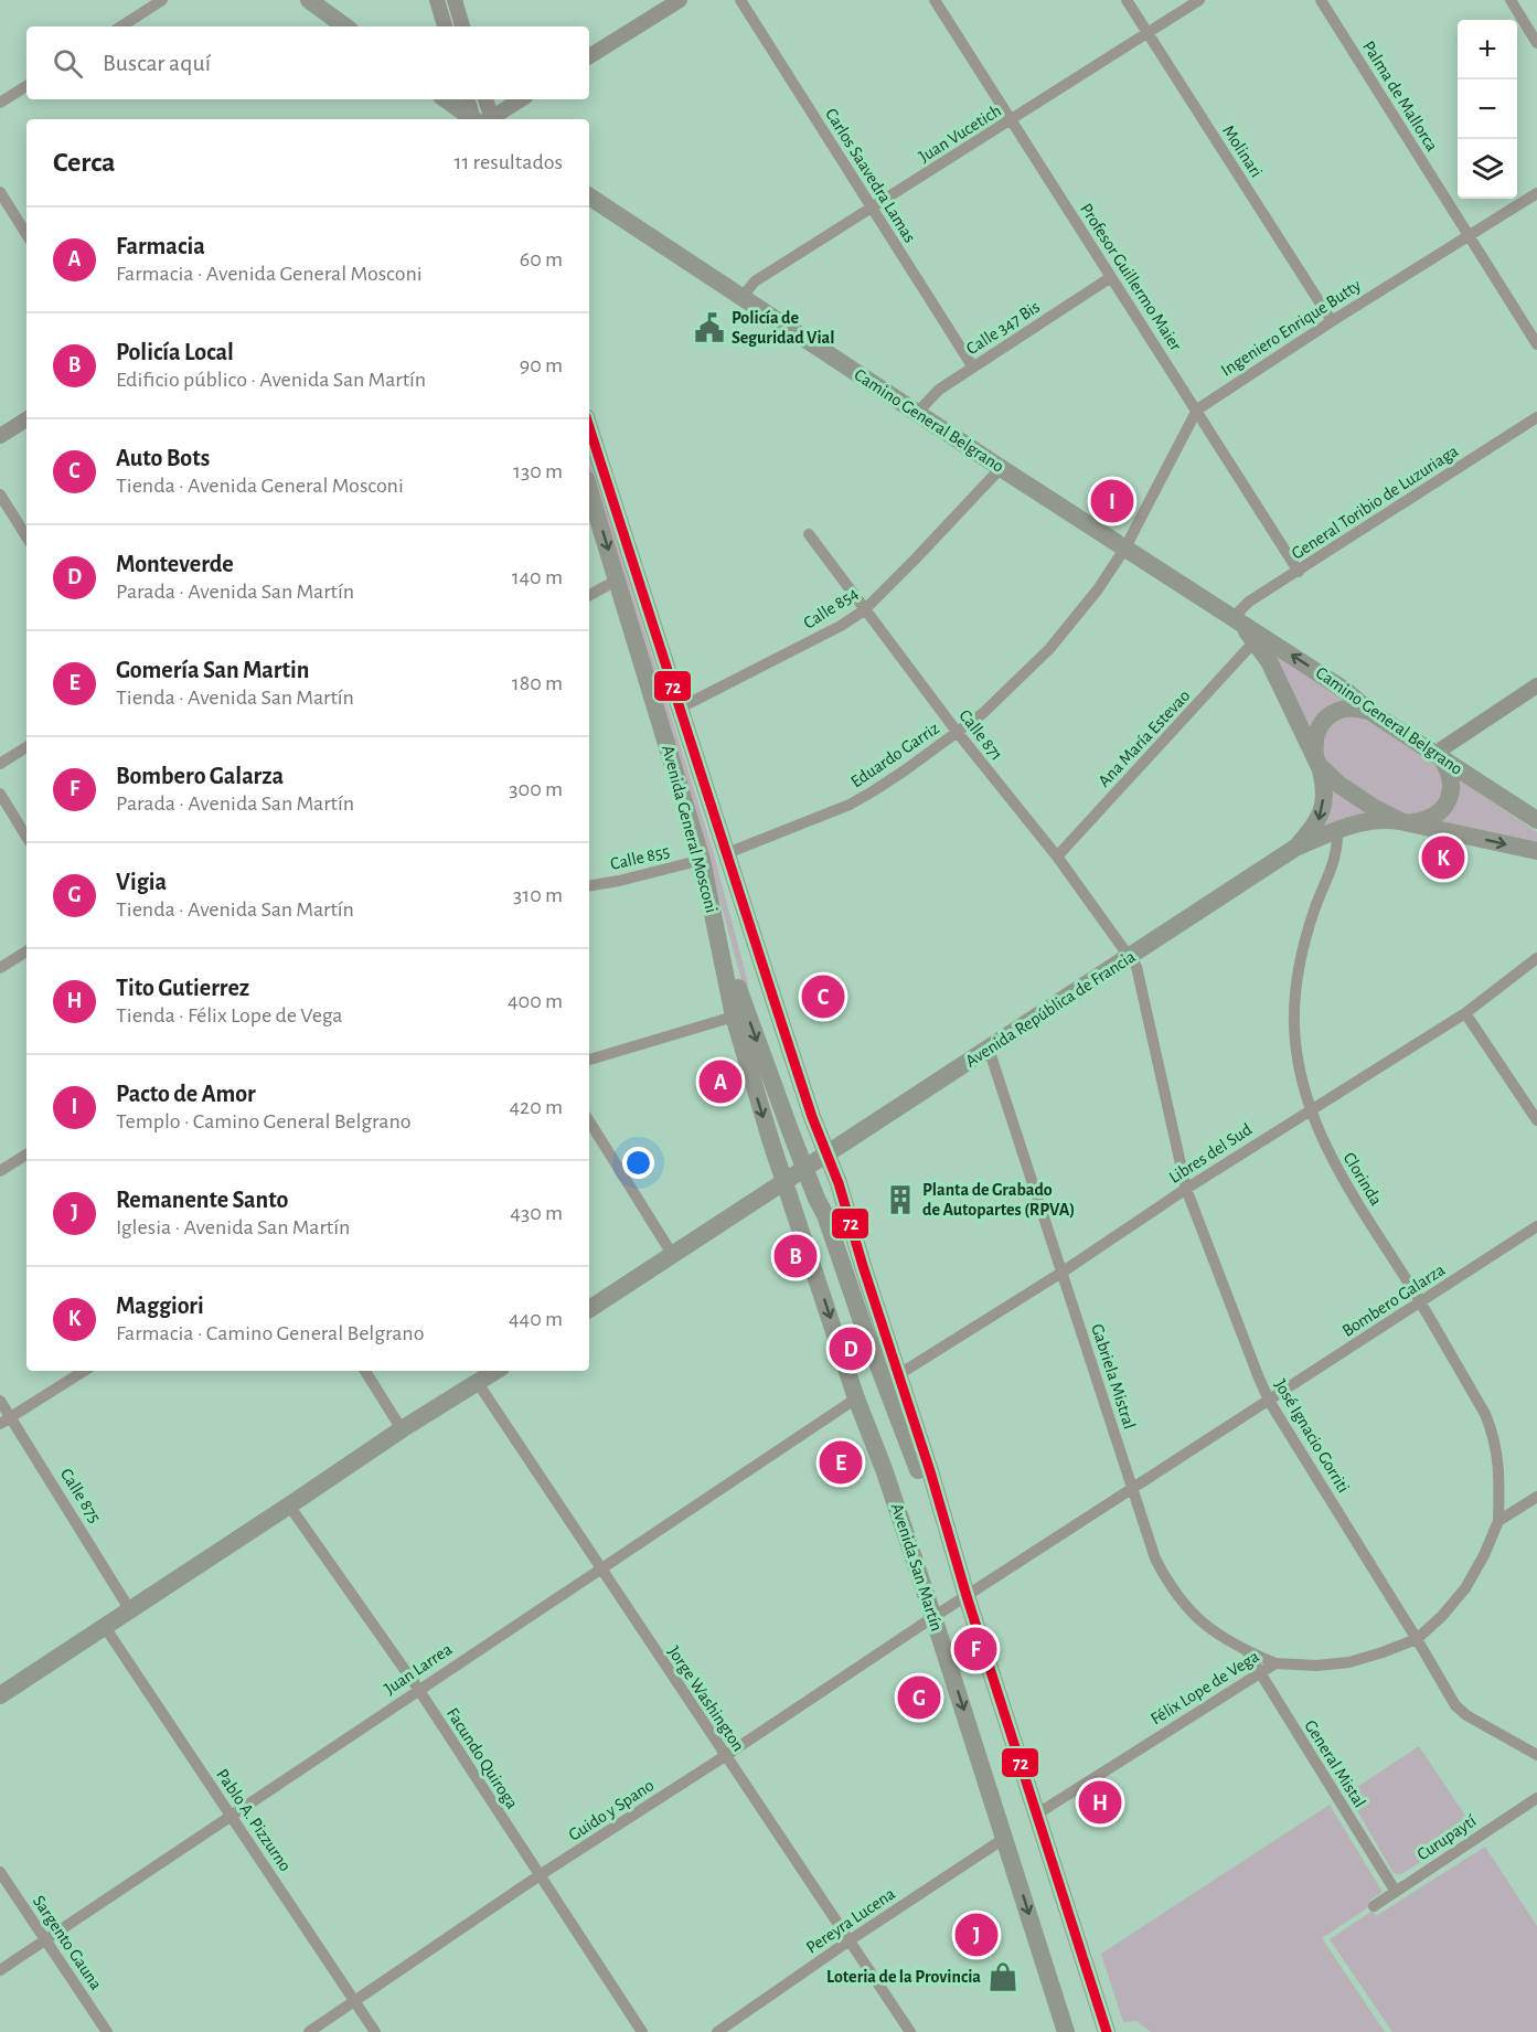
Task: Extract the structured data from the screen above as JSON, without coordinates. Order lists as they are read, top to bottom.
{
  "streets": {
    "main road": [
      "Camino General Belgrano",
      "Avenida General Mosconi",
      "Avenida República de Francia",
      "Avenida San Martín"
    ],
    "street": [
      "Palma de Mallorca",
      "Juan Vucetich",
      "Molinari",
      "Carlos Saavedra Lamas",
      "Profesor Guillermo Maier",
      "Calle 347 Bis",
      "Ingeniero Enrique Butty",
      "General Toribio de Luzuriaga",
      "Calle 854",
      "Calle 871",
      "Ana María Estevao",
      "Eduardo Garriz",
      "Calle 855",
      "Libres del Sud",
      "Clorinda",
      "Bombero Galarza",
      "Gabriela Mistral",
      "José Ignacio Gorriti",
      "Calle 875",
      "Juan Larrea",
      "Félix Lope de Vega",
      "Jorge Washington",
      "Facundo Quiroga",
      "General Mistal",
      "Guido y Spano",
      "Pablo A. Pizzurno",
      "Curupaytí",
      "Pereyra Lucena",
      "Sargento Gauna"
    ]
  },
  "crossings": [
    ["Palma de Mallorca", "Ingeniero Enrique Butty"],
    ["Juan Vucetich", "Molinari"],
    ["Juan Vucetich", "Carlos Saavedra Lamas"],
    ["Juan Vucetich", "Profesor Guillermo Maier"],
    ["Juan Vucetich", "Camino General Belgrano"],
    ["Molinari", "Ingeniero Enrique Butty"],
    ["Carlos Saavedra Lamas", "Calle 347 Bis"],
    ["Profesor Guillermo Maier", "Calle 347 Bis"],
    ["Profesor Guillermo Maier", "Ingeniero Enrique Butty"],
    ["Profesor Guillermo Maier", "General Toribio de Luzuriaga"],
    ["Calle 347 Bis", "Camino General Belgrano"],
    ["Ingeniero Enrique Butty", "Camino General Belgrano"],
    ["Ingeniero Enrique Butty", "Eduardo Garriz"],
    ["Camino General Belgrano", "General Toribio de Luzuriaga"],
    ["Camino General Belgrano", "Calle 854"],
    ["Camino General Belgrano", "Ana María Estevao"],
    ["Camino General Belgrano", "Eduardo Garriz"],
    ["Camino General Belgrano", "Avenida República de Francia"],
    ["Calle 854", "Calle 871"],
    ["Calle 854", "Avenida General Mosconi"],
    ["Calle 871", "Ana María Estevao"],
    ["Calle 871", "Eduardo Garriz"],
    ["Calle 871", "Avenida República de Francia"],
    ["Calle 871", "José Ignacio Gorriti"],
    ["Eduardo Garriz", "Avenida General Mosconi"],
    ["Avenida General Mosconi", "Calle 855"],
    ["Avenida General Mosconi", "Avenida República de Francia"],
    ["Avenida General Mosconi", "Avenida San Martín"],
    ["Avenida República de Francia", "Clorinda"],
    ["Avenida República de Francia", "Gabriela Mistral"],
    ["Avenida República de Francia", "José Ignacio Gorriti"],
    ["Avenida República de Francia", "Avenida San Martín"],
    ["Libres del Sud", "Clorinda"],
    ["Libres del Sud", "Gabriela Mistral"],
    ["Libres del Sud", "José Ignacio Gorriti"],
    ["Clorinda", "Bombero Galarza"],
    ["Clorinda", "Félix Lope de Vega"],
    ["Bombero Galarza", "Gabriela Mistral"],
    ["Bombero Galarza", "José Ignacio Gorriti"],
    ["Bombero Galarza", "Avenida San Martín"],
    ["Bombero Galarza", "Guido y Spano"],
    ["Gabriela Mistral", "Félix Lope de Vega"],
    ["Gabriela Mistral", "General Mistal"],
    ["José Ignacio Gorriti", "Félix Lope de Vega"],
    ["Avenida San Martín", "Juan Larrea"],
    ["Avenida San Martín", "Guido y Spano"],
    ["Avenida San Martín", "Pereyra Lucena"],
    ["Juan Larrea", "Jorge Washington"],
    ["Juan Larrea", "Facundo Quiroga"],
    ["Juan Larrea", "Pablo A. Pizzurno"],
    ["Juan Larrea", "Sargento Gauna"],
    ["Félix Lope de Vega", "General Mistal"],
    ["Jorge Washington", "Guido y Spano"],
    ["Jorge Washington", "Pereyra Lucena"],
    ["Facundo Quiroga", "Guido y Spano"],
    ["General Mistal", "Curupaytí"],
    ["Guido y Spano", "Pablo A. Pizzurno"]
  ],
  "places": {
    "public building": ["Policía de Seguridad Vial"],
    "building": ["Planta de Grabado de Autopartes (RPVA)"],
    "shop": ["Loteria de la Provincia"]
  },
  "lines": ["transit line 72"],
  "page": {
    "map_buttons": ["+", "−"],
    "search": "Buscar aquí",
    "heading": ["Cerca", "11 resultados"],
    "list": [
      {
        "mark": "A",
        "name": "Farmacia",
        "note": "Farmacia · Avenida General Mosconi",
        "value": "60 m"
      },
      {
        "mark": "B",
        "name": "Policía Local",
        "note": "Edificio público · Avenida San Martín",
        "value": "90 m"
      },
      {
        "mark": "C",
        "name": "Auto Bots",
        "note": "Tienda · Avenida General Mosconi",
        "value": "130 m"
      },
      {
        "mark": "D",
        "name": "Monteverde",
        "note": "Parada · Avenida San Martín",
        "value": "140 m"
      },
      {
        "mark": "E",
        "name": "Gomería San Martin",
        "note": "Tienda · Avenida San Martín",
        "value": "180 m"
      },
      {
        "mark": "F",
        "name": "Bombero Galarza",
        "note": "Parada · Avenida San Martín",
        "value": "300 m"
      },
      {
        "mark": "G",
        "name": "Vigia",
        "note": "Tienda · Avenida San Martín",
        "value": "310 m"
      },
      {
        "mark": "H",
        "name": "Tito Gutierrez",
        "note": "Tienda · Félix Lope de Vega",
        "value": "400 m"
      },
      {
        "mark": "I",
        "name": "Pacto de Amor",
        "note": "Templo · Camino General Belgrano",
        "value": "420 m"
      },
      {
        "mark": "J",
        "name": "Remanente Santo",
        "note": "Iglesia · Avenida San Martín",
        "value": "430 m"
      },
      {
        "mark": "K",
        "name": "Maggiori",
        "note": "Farmacia · Camino General Belgrano",
        "value": "440 m"
      }
    ],
    "pins": [
      "I",
      "K",
      "C",
      "A",
      "B",
      "D",
      "E",
      "F",
      "G",
      "H",
      "J"
    ]
  }
}
